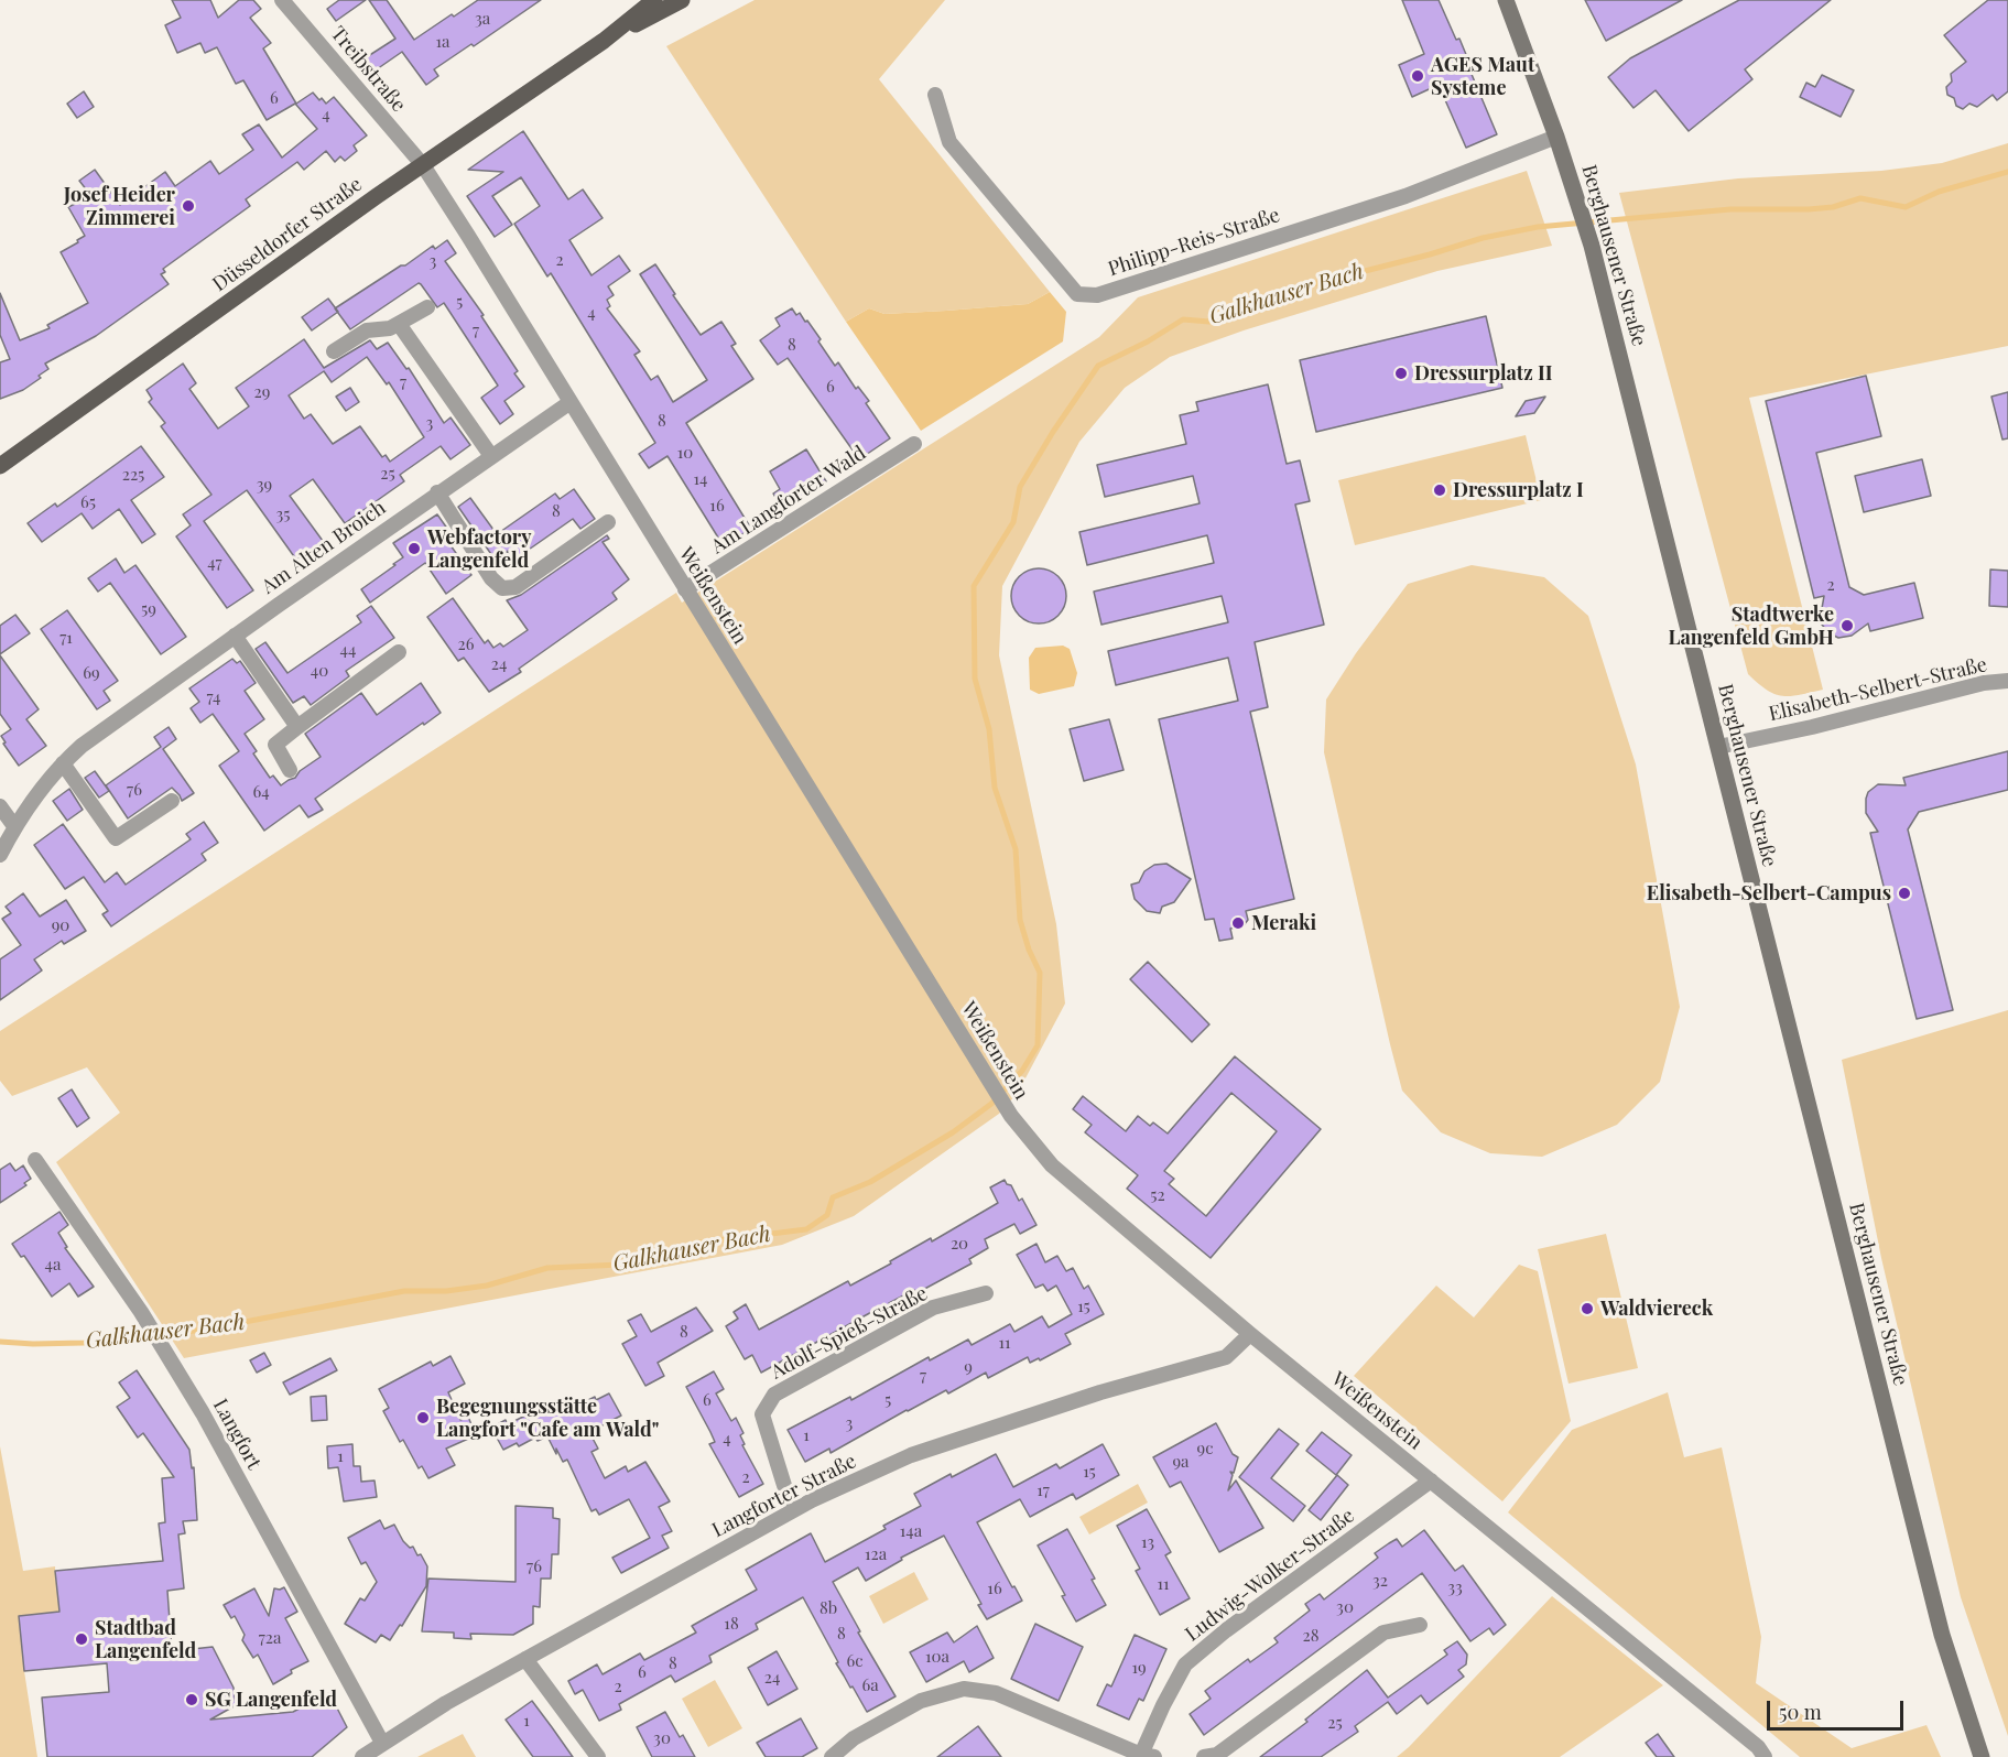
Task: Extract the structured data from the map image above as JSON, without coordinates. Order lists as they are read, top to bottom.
{
  "streets": {
    "main road": ["Düsseldorfer Straße", "Berghausener Straße"],
    "street": [
      "Treibstraße",
      "Philipp-Reis-Straße",
      "Am Langforter Wald",
      "Am Alten Broich",
      "Weißenstein",
      "Elisabeth-Selbert-Straße",
      "Adolf-Spieß-Straße",
      "Langfort",
      "Langforter Straße",
      "Ludwig-Wolker-Straße"
    ]
  },
  "crossings": [
    ["Treibstraße", "Düsseldorfer Straße"],
    ["Treibstraße", "Weißenstein"],
    ["Düsseldorfer Straße", "Weißenstein"],
    ["Philipp-Reis-Straße", "Berghausener Straße"],
    ["Berghausener Straße", "Elisabeth-Selbert-Straße"],
    ["Am Langforter Wald", "Weißenstein"],
    ["Am Alten Broich", "Weißenstein"],
    ["Weißenstein", "Langforter Straße"],
    ["Weißenstein", "Ludwig-Wolker-Straße"],
    ["Adolf-Spieß-Straße", "Langforter Straße"],
    ["Langfort", "Langforter Straße"]
  ],
  "water": ["Galkhauser Bach"],
  "places": [
    "AGES Maut Systeme",
    "Josef Heider Zimmerei",
    "Dressurplatz II",
    "Dressurplatz I",
    "Webfactory Langenfeld",
    "Stadtwerke Langenfeld GmbH",
    "Elisabeth-Selbert-Campus",
    "Meraki",
    "Waldviereck",
    "Begegnungsstätte Langfort \"Cafe am Wald\"",
    "Stadtbad Langenfeld",
    "SG Langenfeld"
  ],
  "house_numbers": [
    "3a",
    "1a",
    "6",
    "4",
    "2",
    "3",
    "5",
    "4",
    "7",
    "8",
    "7",
    "6",
    "29",
    "8",
    "3",
    "10",
    "25",
    "225",
    "14",
    "39",
    "65",
    "16",
    "8",
    "35",
    "47",
    "2",
    "59",
    "71",
    "26",
    "44",
    "24",
    "40",
    "69",
    "74",
    "76",
    "64",
    "90",
    "52",
    "20",
    "4a",
    "15",
    "8",
    "11",
    "9",
    "7",
    "6",
    "5",
    "3",
    "1",
    "4",
    "9c",
    "1",
    "9a",
    "15",
    "2",
    "17",
    "14a",
    "13",
    "12a",
    "76",
    "32",
    "11",
    "33",
    "16",
    "30",
    "8b",
    "18",
    "8",
    "28",
    "72a",
    "10a",
    "6c",
    "8",
    "19",
    "6",
    "24",
    "6a",
    "2",
    "1",
    "25",
    "30"
  ],
  "scale_bar": "50 m"
}
